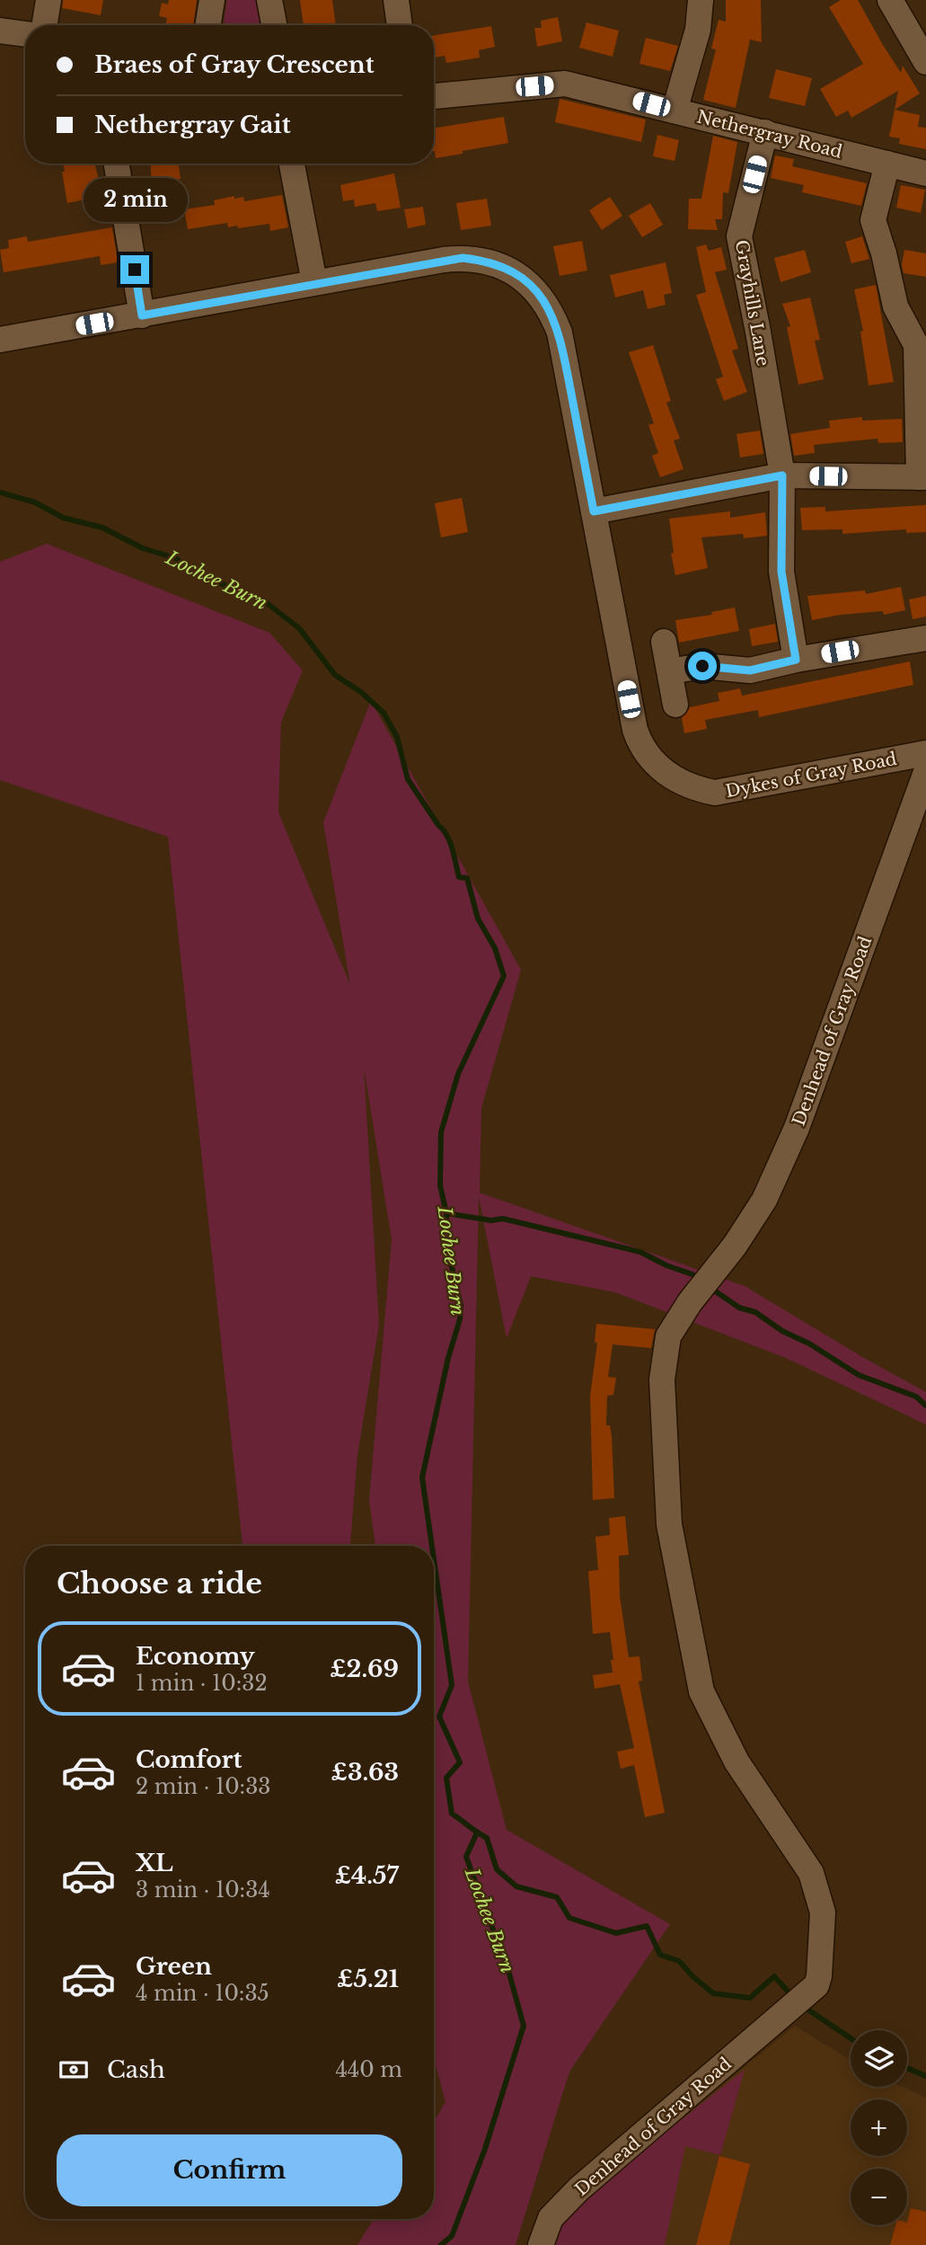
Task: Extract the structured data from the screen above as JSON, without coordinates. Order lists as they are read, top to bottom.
{
  "streets": {
    "street": [
      "Nethergray Road",
      "Grayhills Lane",
      "Dykes of Gray Road",
      "Denhead of Gray Road"
    ]
  },
  "crossings": [
    ["Nethergray Road", "Grayhills Lane"]
  ],
  "water": ["Lochee Burn"],
  "page": {
    "banner": ["Braes of Gray Crescent", "Nethergray Gait"],
    "bubble": "2 min",
    "heading": "Choose a ride",
    "list": [
      {
        "name": "Economy",
        "note": "1 min · 10:32",
        "value": "£2.69"
      },
      {
        "name": "Comfort",
        "note": "2 min · 10:33",
        "value": "£3.63"
      },
      {
        "name": "XL",
        "note": "3 min · 10:34",
        "value": "£4.57"
      },
      {
        "name": "Green",
        "note": "4 min · 10:35",
        "value": "£5.21"
      }
    ],
    "map_buttons": ["+", "−"],
    "pay": ["Cash", "440 m"],
    "buttons": "Confirm"
  }
}
